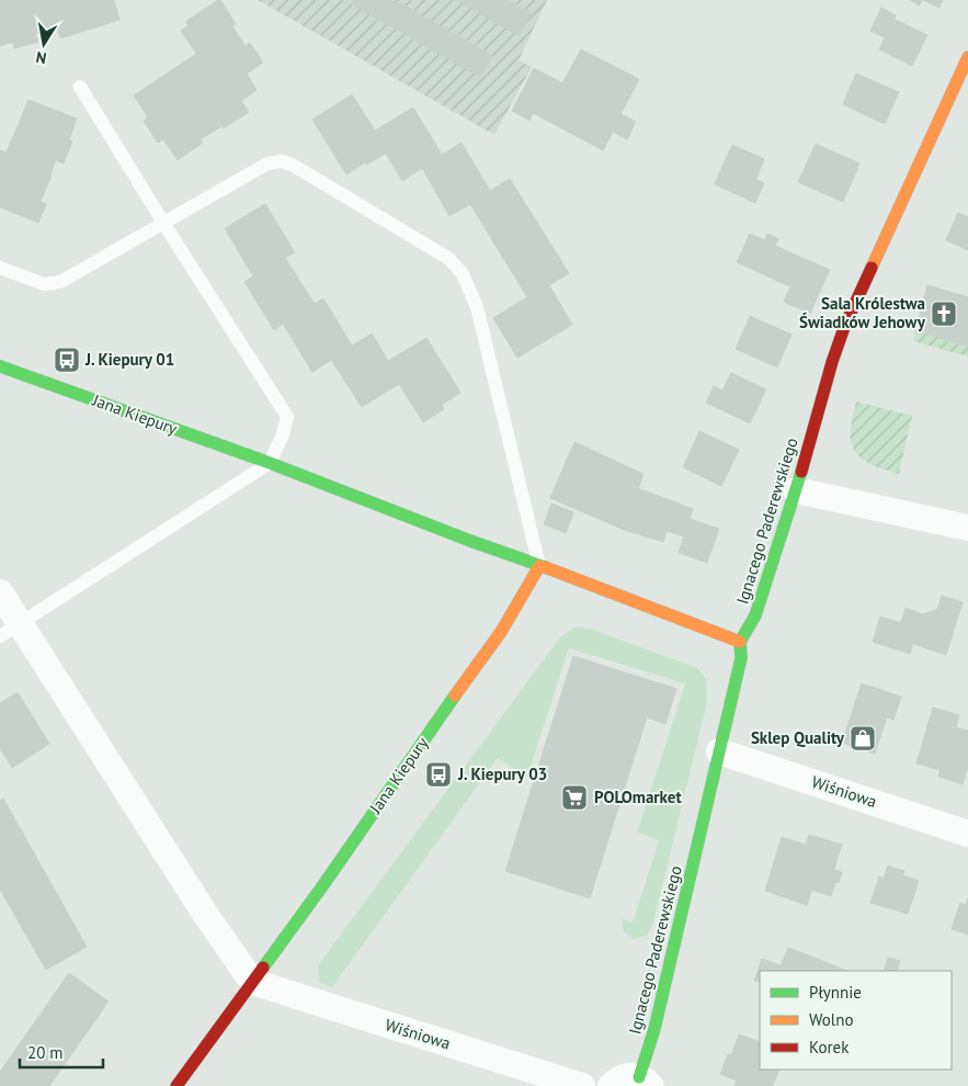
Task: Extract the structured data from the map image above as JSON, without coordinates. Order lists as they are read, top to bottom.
{
  "streets": {
    "street": ["Jana Kiepury", "Ignacego Paderewskiego", "Wiśniowa"]
  },
  "crossings": [
    ["Jana Kiepury", "Ignacego Paderewskiego"],
    ["Jana Kiepury", "Wiśniowa"],
    ["Ignacego Paderewskiego", "Wiśniowa"]
  ],
  "places": {
    "church": ["Sala Królestwa Świadków Jehowy"],
    "bus stop": ["J. Kiepury 01", "J. Kiepury 03"],
    "shop": ["Sklep Quality"],
    "supermarket": ["POLOmarket"]
  },
  "legend": ["Płynnie", "Wolno", "Korek"],
  "scale_bar": "20 m",
  "north": "bottom"
}
